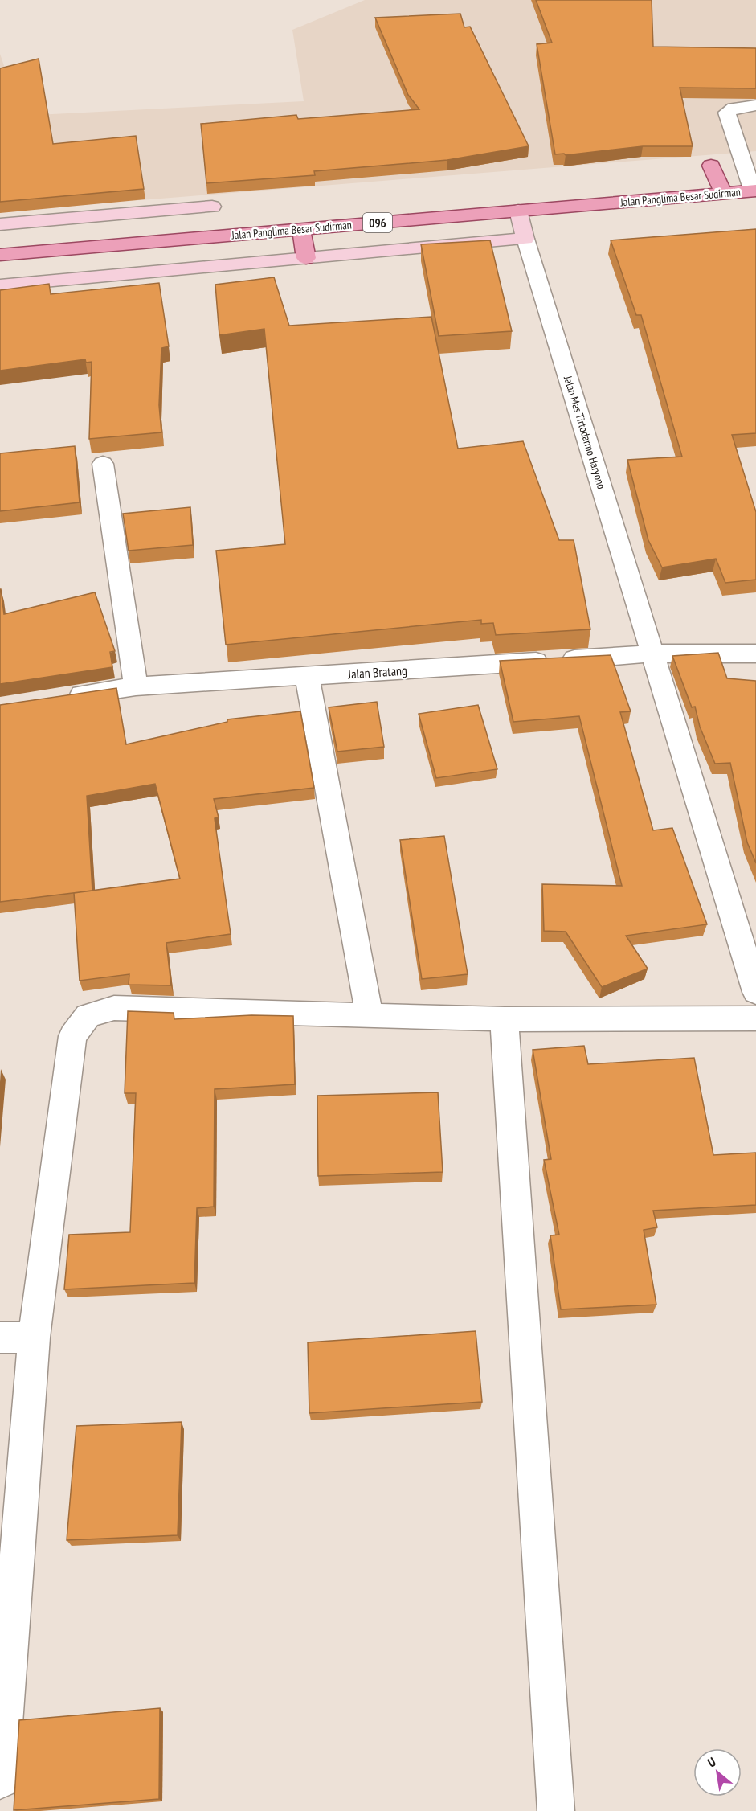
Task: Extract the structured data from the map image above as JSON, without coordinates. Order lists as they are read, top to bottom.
{
  "streets": {
    "main road": ["Jalan Panglima Besar Sudirman", "096"],
    "street": ["Jalan Mas Tirtodarmo Haryono", "Jalan Bratang"]
  },
  "crossings": [
    ["Jalan Panglima Besar Sudirman", "Jalan Mas Tirtodarmo Haryono"],
    ["Jalan Mas Tirtodarmo Haryono", "Jalan Bratang"]
  ],
  "north": "top left"
}
